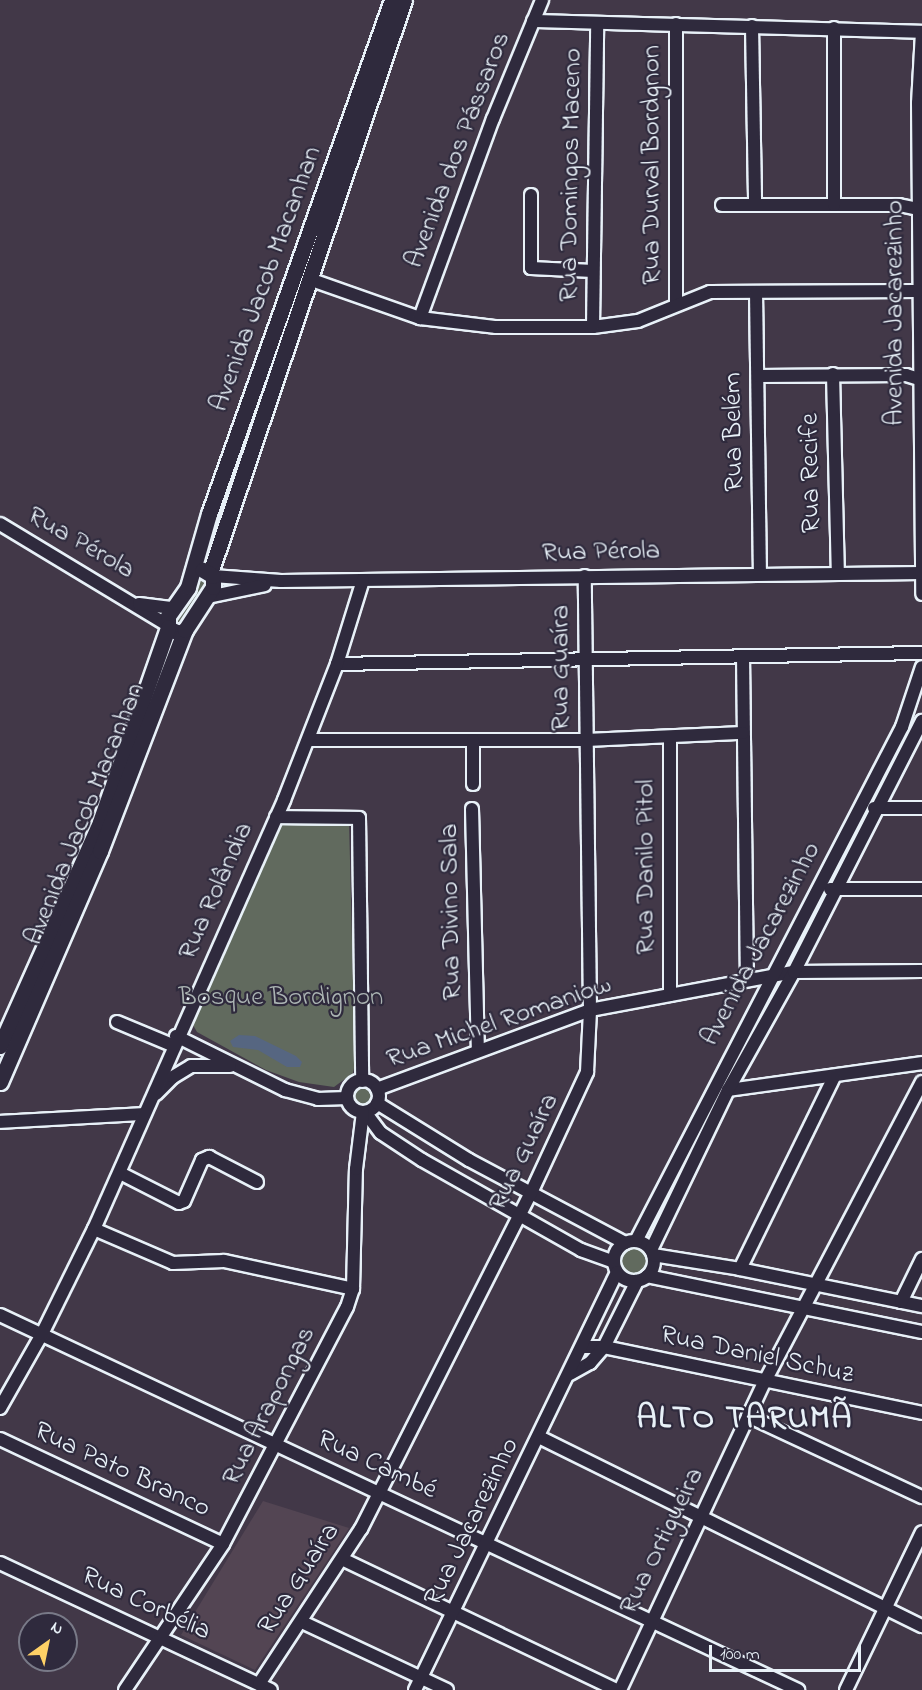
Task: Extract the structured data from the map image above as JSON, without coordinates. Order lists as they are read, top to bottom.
{
  "streets": {
    "main road": ["Avenida Jacob Macanhan"],
    "street": [
      "Avenida dos Pássaros",
      "Rua Durval Bordgnon",
      "Rua Domingos Maceno",
      "Avenida Jacarezinho",
      "Rua Belém",
      "Rua Recife",
      "Rua Pérola",
      "Rua Guaíra",
      "Rua Danilo Pitol",
      "Rua Rolândia",
      "Rua Divino Sala",
      "Rua Michel Romaniow",
      "Rua Daniel Schuz",
      "Rua Arapongas",
      "Rua Cambé",
      "Rua Pato Branco",
      "Rua Jacarezinho",
      "Rua Ortigueira",
      "Rua Corbélia"
    ]
  },
  "crossings": [
    ["Avenida Jacob Macanhan", "Rua Pérola"],
    ["Avenida Jacarezinho", "Rua Pérola"],
    ["Avenida Jacarezinho", "Rua Michel Romaniow"],
    ["Avenida Jacarezinho", "Rua Jacarezinho"],
    ["Rua Belém", "Rua Pérola"],
    ["Rua Recife", "Rua Pérola"],
    ["Rua Pérola", "Rua Guaíra"],
    ["Rua Pérola", "Rua Rolândia"],
    ["Rua Guaíra", "Rua Michel Romaniow"],
    ["Rua Guaíra", "Rua Cambé"],
    ["Rua Guaíra", "Rua Corbélia"],
    ["Rua Danilo Pitol", "Rua Michel Romaniow"],
    ["Rua Rolândia", "Rua Cambé"],
    ["Rua Divino Sala", "Rua Michel Romaniow"],
    ["Rua Michel Romaniow", "Rua Arapongas"],
    ["Rua Daniel Schuz", "Rua Jacarezinho"],
    ["Rua Daniel Schuz", "Rua Ortigueira"],
    ["Rua Arapongas", "Rua Cambé"],
    ["Rua Arapongas", "Rua Pato Branco"],
    ["Rua Arapongas", "Rua Corbélia"],
    ["Rua Cambé", "Rua Jacarezinho"],
    ["Rua Cambé", "Rua Ortigueira"]
  ],
  "districts": ["ALTO TARUMÃ"],
  "parks": ["Bosque Bordignon"],
  "scale_bar": "100 m",
  "north": "top right"
}
